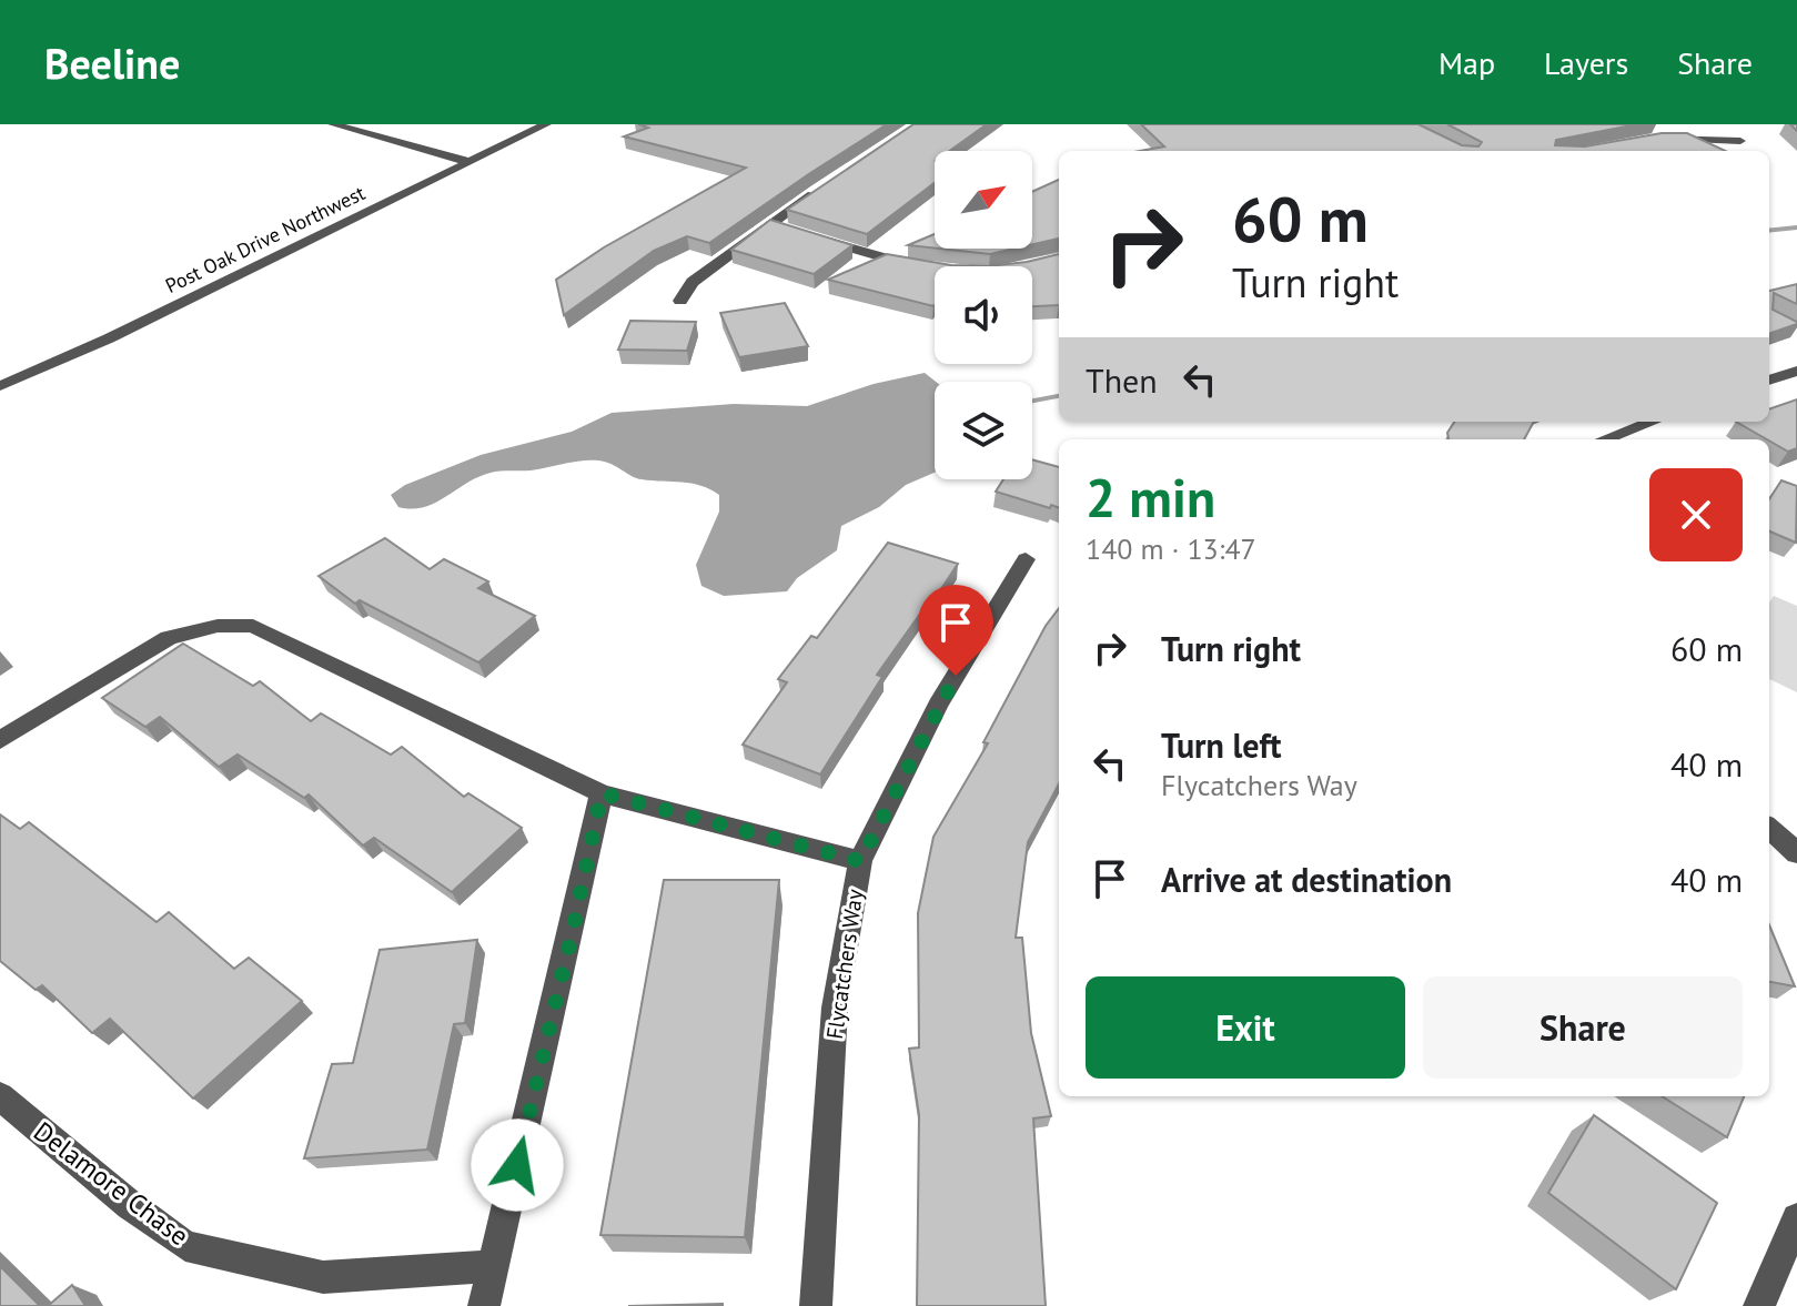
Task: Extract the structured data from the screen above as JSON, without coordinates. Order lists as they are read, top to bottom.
{
  "streets": {
    "street": ["Post Oak Drive Northwest", "Flycatchers Way", "Delamore Chase"]
  },
  "north": "top right",
  "page": {
    "header": "Beeline",
    "nav": ["Map", "Layers", "Share"],
    "turn": ["60 m", "Turn right"],
    "then": "Then",
    "heading": ["2 min", "140 m · 13:47"],
    "list": [
      {
        "name": "Turn right",
        "value": "60 m"
      },
      {
        "name": "Turn left",
        "note": "Flycatchers Way",
        "value": "40 m"
      },
      {
        "name": "Arrive at destination",
        "value": "40 m"
      }
    ],
    "buttons": ["Exit", "Share"]
  }
}
